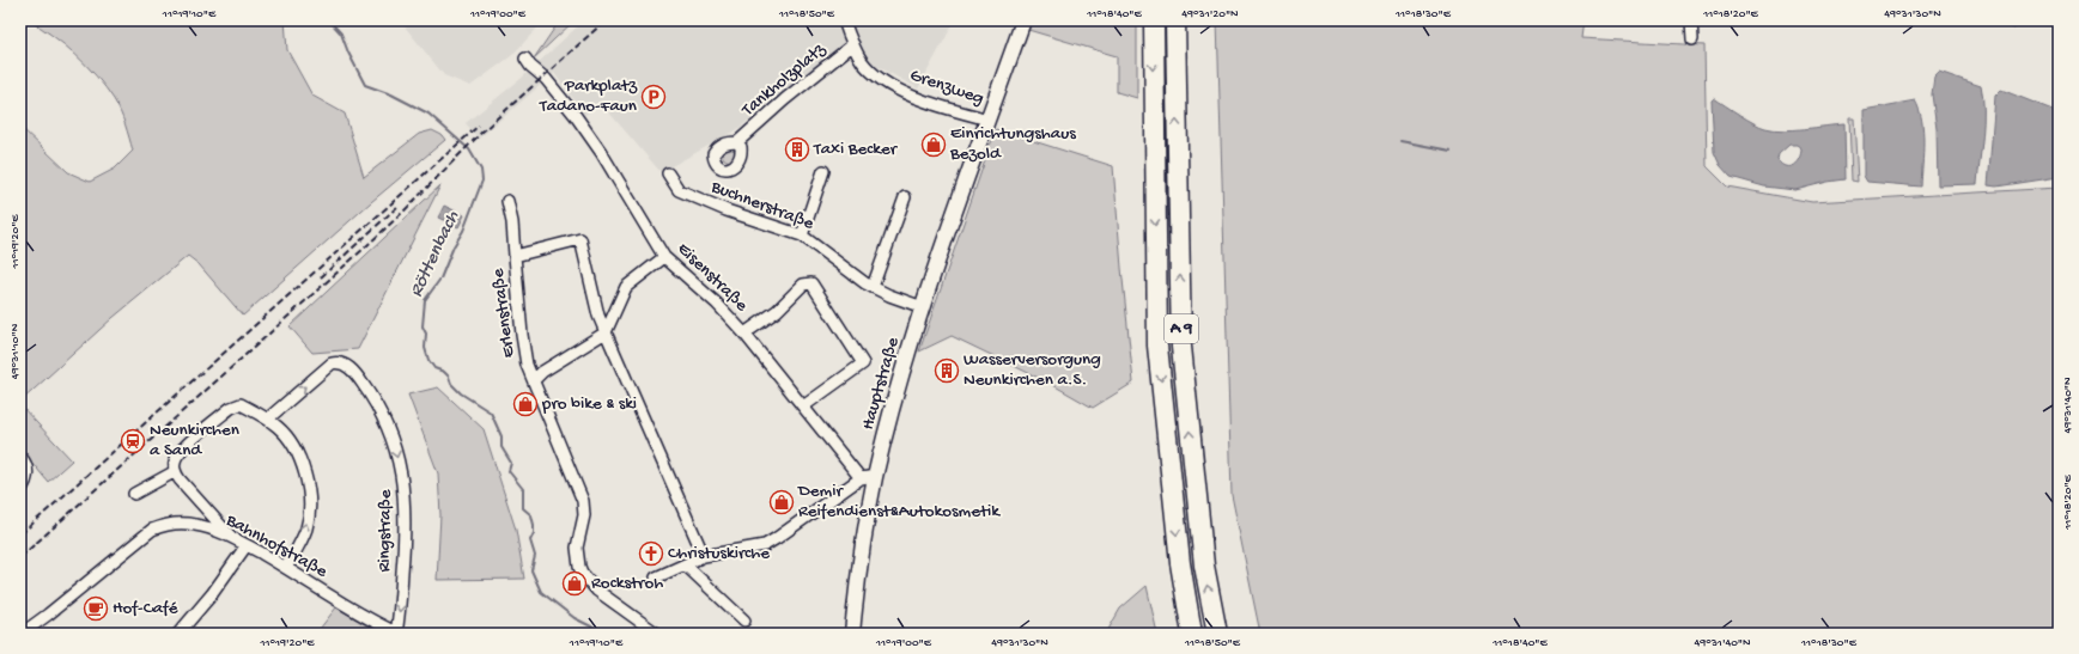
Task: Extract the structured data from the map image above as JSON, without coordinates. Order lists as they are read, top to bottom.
{
  "streets": {
    "highway": ["A 9"],
    "main road": ["Hauptstraße"],
    "street": [
      "Tankholzplatz",
      "Grenzweg",
      "Buchnerstraße",
      "Eisenstraße",
      "Erlenstraße",
      "Ringstraße",
      "Bahnhofstraße"
    ]
  },
  "crossings": [
    ["Tankholzplatz", "Grenzweg"],
    ["Grenzweg", "Hauptstraße"],
    ["Buchnerstraße", "Hauptstraße"],
    ["Ringstraße", "Bahnhofstraße"]
  ],
  "water": ["Röttenbach"],
  "places": {
    "parking": ["Parkplatz Tadano-Faun"],
    "shop": [
      "Einrichtungshaus Bezold",
      "pro bike & ski",
      "Demir Reifendienst&Autokosmetik",
      "Rockstroh"
    ],
    "building": ["Taxi Becker", "Wasserversorgung Neunkirchen a.S."],
    "station": ["Neunkirchen a Sand"],
    "church": ["Christuskirche"],
    "cafe": ["Hof-Café"]
  },
  "coordinates": [
    "11°19'10\"E",
    "11°19'00\"E",
    "11°18'50\"E",
    "11°18'40\"E",
    "49°31'20\"N",
    "11°18'30\"E",
    "11°18'20\"E",
    "49°31'30\"N",
    "11°19'20\"E",
    "49°31'10\"N",
    "49°31'40\"N"
  ]
}
